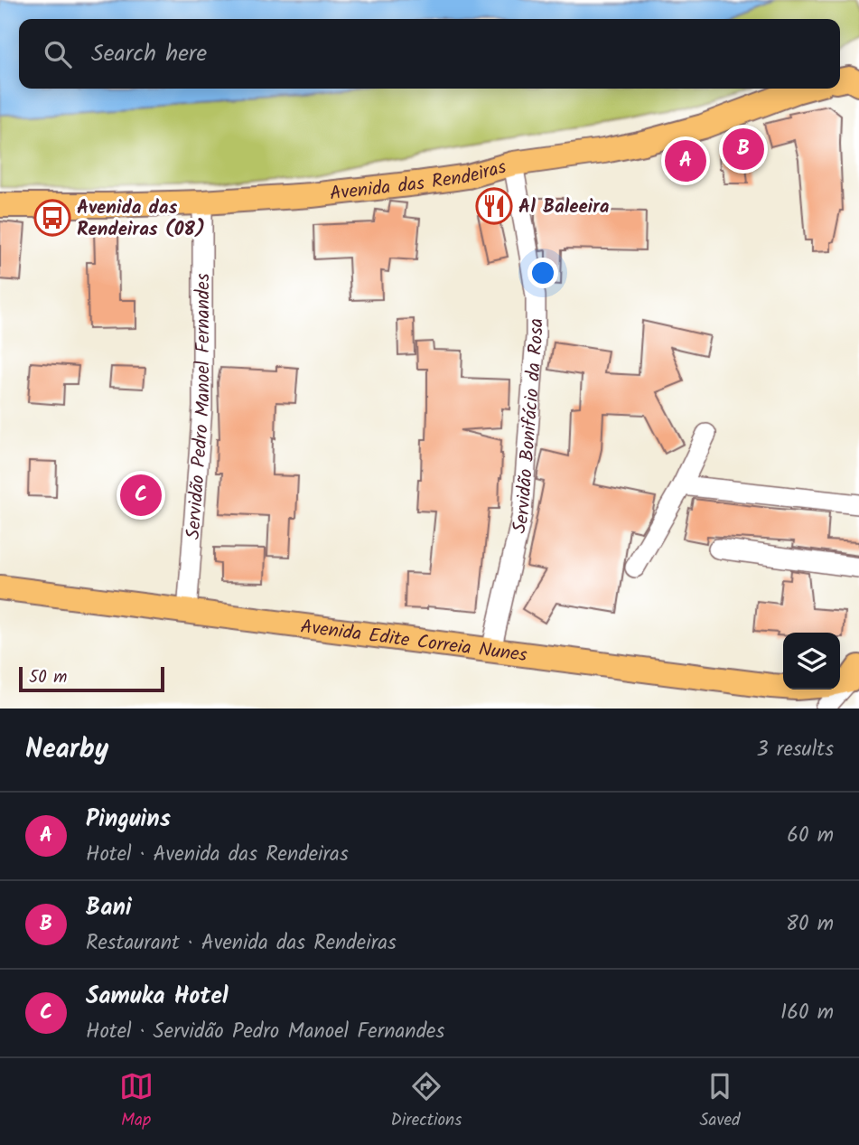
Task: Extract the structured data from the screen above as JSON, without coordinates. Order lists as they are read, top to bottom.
{
  "streets": {
    "main road": ["Avenida das Rendeiras", "Avenida Edite Correia Nunes"],
    "street": ["Servidão Pedro Manoel Fernandes", "Servidão Bonifácio da Rosa"]
  },
  "crossings": [
    ["Avenida das Rendeiras", "Servidão Pedro Manoel Fernandes"],
    ["Avenida das Rendeiras", "Servidão Bonifácio da Rosa"],
    ["Servidão Pedro Manoel Fernandes", "Avenida Edite Correia Nunes"],
    ["Servidão Bonifácio da Rosa", "Avenida Edite Correia Nunes"]
  ],
  "places": {
    "restaurant": ["Al Baleeira"],
    "bus stop": ["Avenida das Rendeiras (08)"]
  },
  "scale_bar": "50 m",
  "page": {
    "search": "Search here",
    "pins": ["B", "A", "C"],
    "scale": "50 m",
    "heading": ["Nearby", "3 results"],
    "list": [
      {
        "mark": "A",
        "name": "Pinguins",
        "note": "Hotel · Avenida das Rendeiras",
        "value": "60 m"
      },
      {
        "mark": "B",
        "name": "Bani",
        "note": "Restaurant · Avenida das Rendeiras",
        "value": "80 m"
      },
      {
        "mark": "C",
        "name": "Samuka Hotel",
        "note": "Hotel · Servidão Pedro Manoel Fernandes",
        "value": "160 m"
      }
    ],
    "nav": ["Map", "Directions", "Saved"]
  }
}
